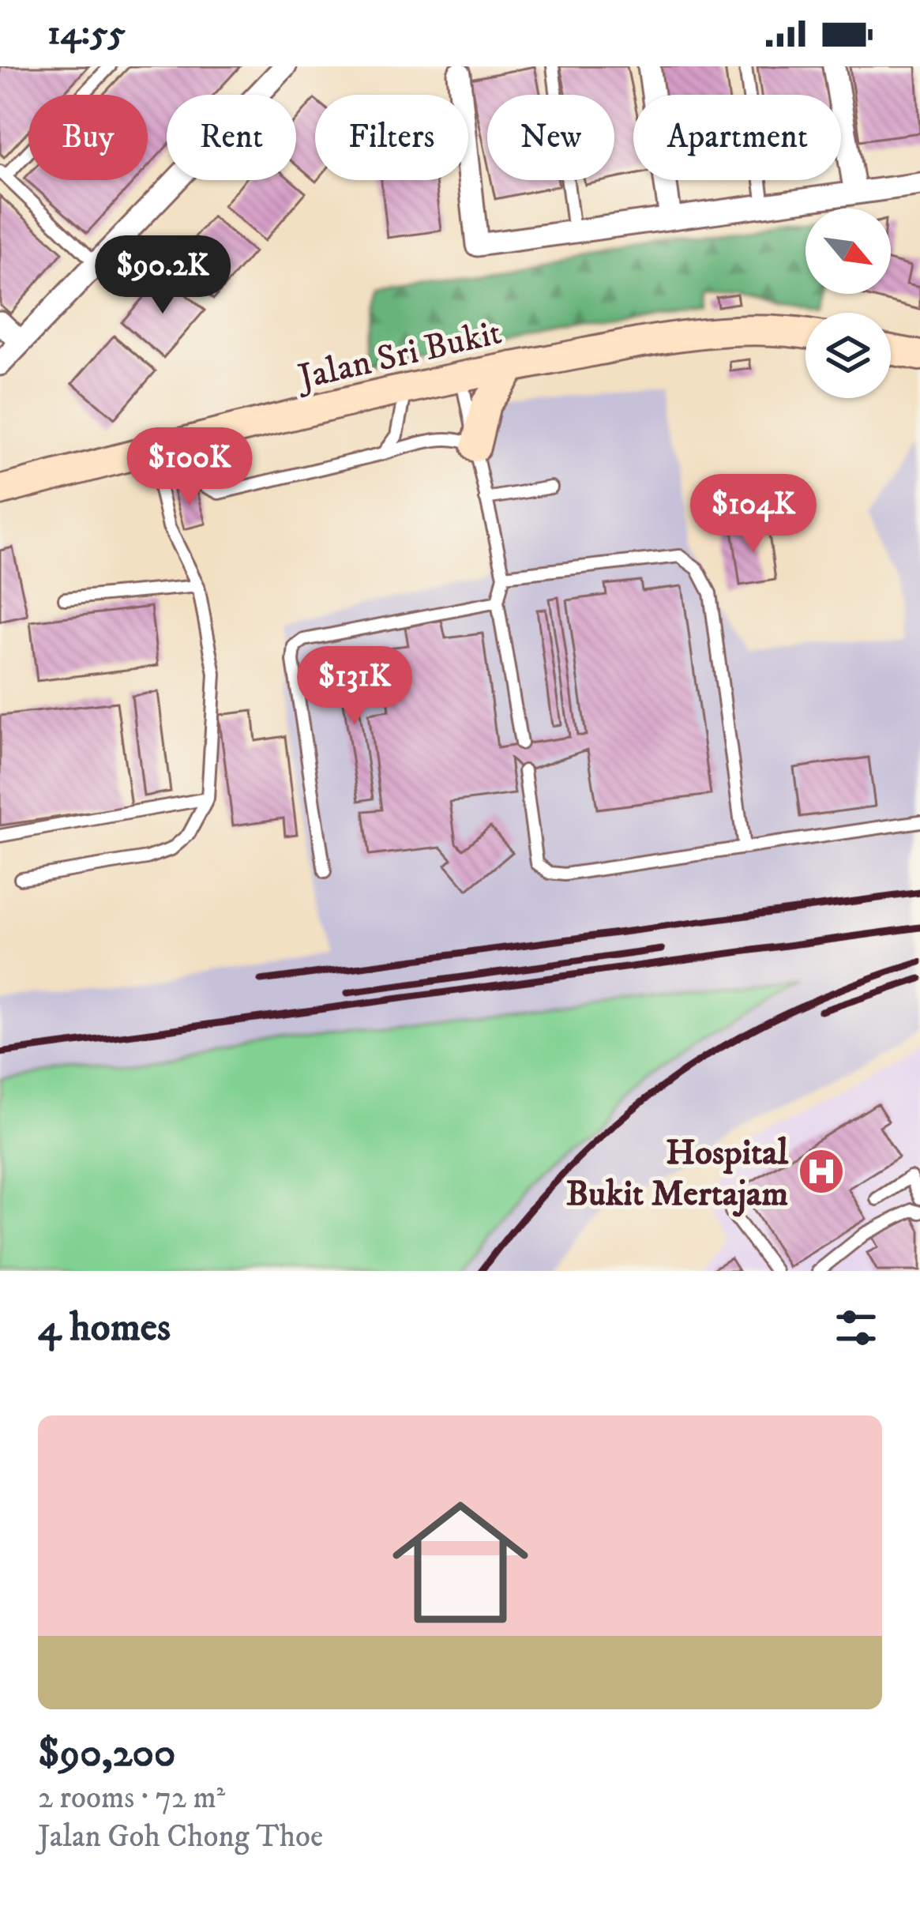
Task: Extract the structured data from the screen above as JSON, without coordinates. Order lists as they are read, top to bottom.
{
  "streets": {
    "street": ["Jalan Sri Bukit"]
  },
  "places": {
    "hospital": ["Hospital Bukit Mertajam"]
  },
  "north": "bottom right",
  "page": {
    "status": "14:55",
    "chip": [
      "Buy",
      "Rent",
      "Filters",
      "New",
      "Apartment"
    ],
    "price": [
      "$90.2K",
      "$100K",
      "$104K",
      "$131K"
    ],
    "heading": "4 homes",
    "list": [
      {
        "name": "$90,200",
        "note": "2 rooms · 72 m² · Jalan Goh Chong Thoe"
      }
    ]
  }
}
